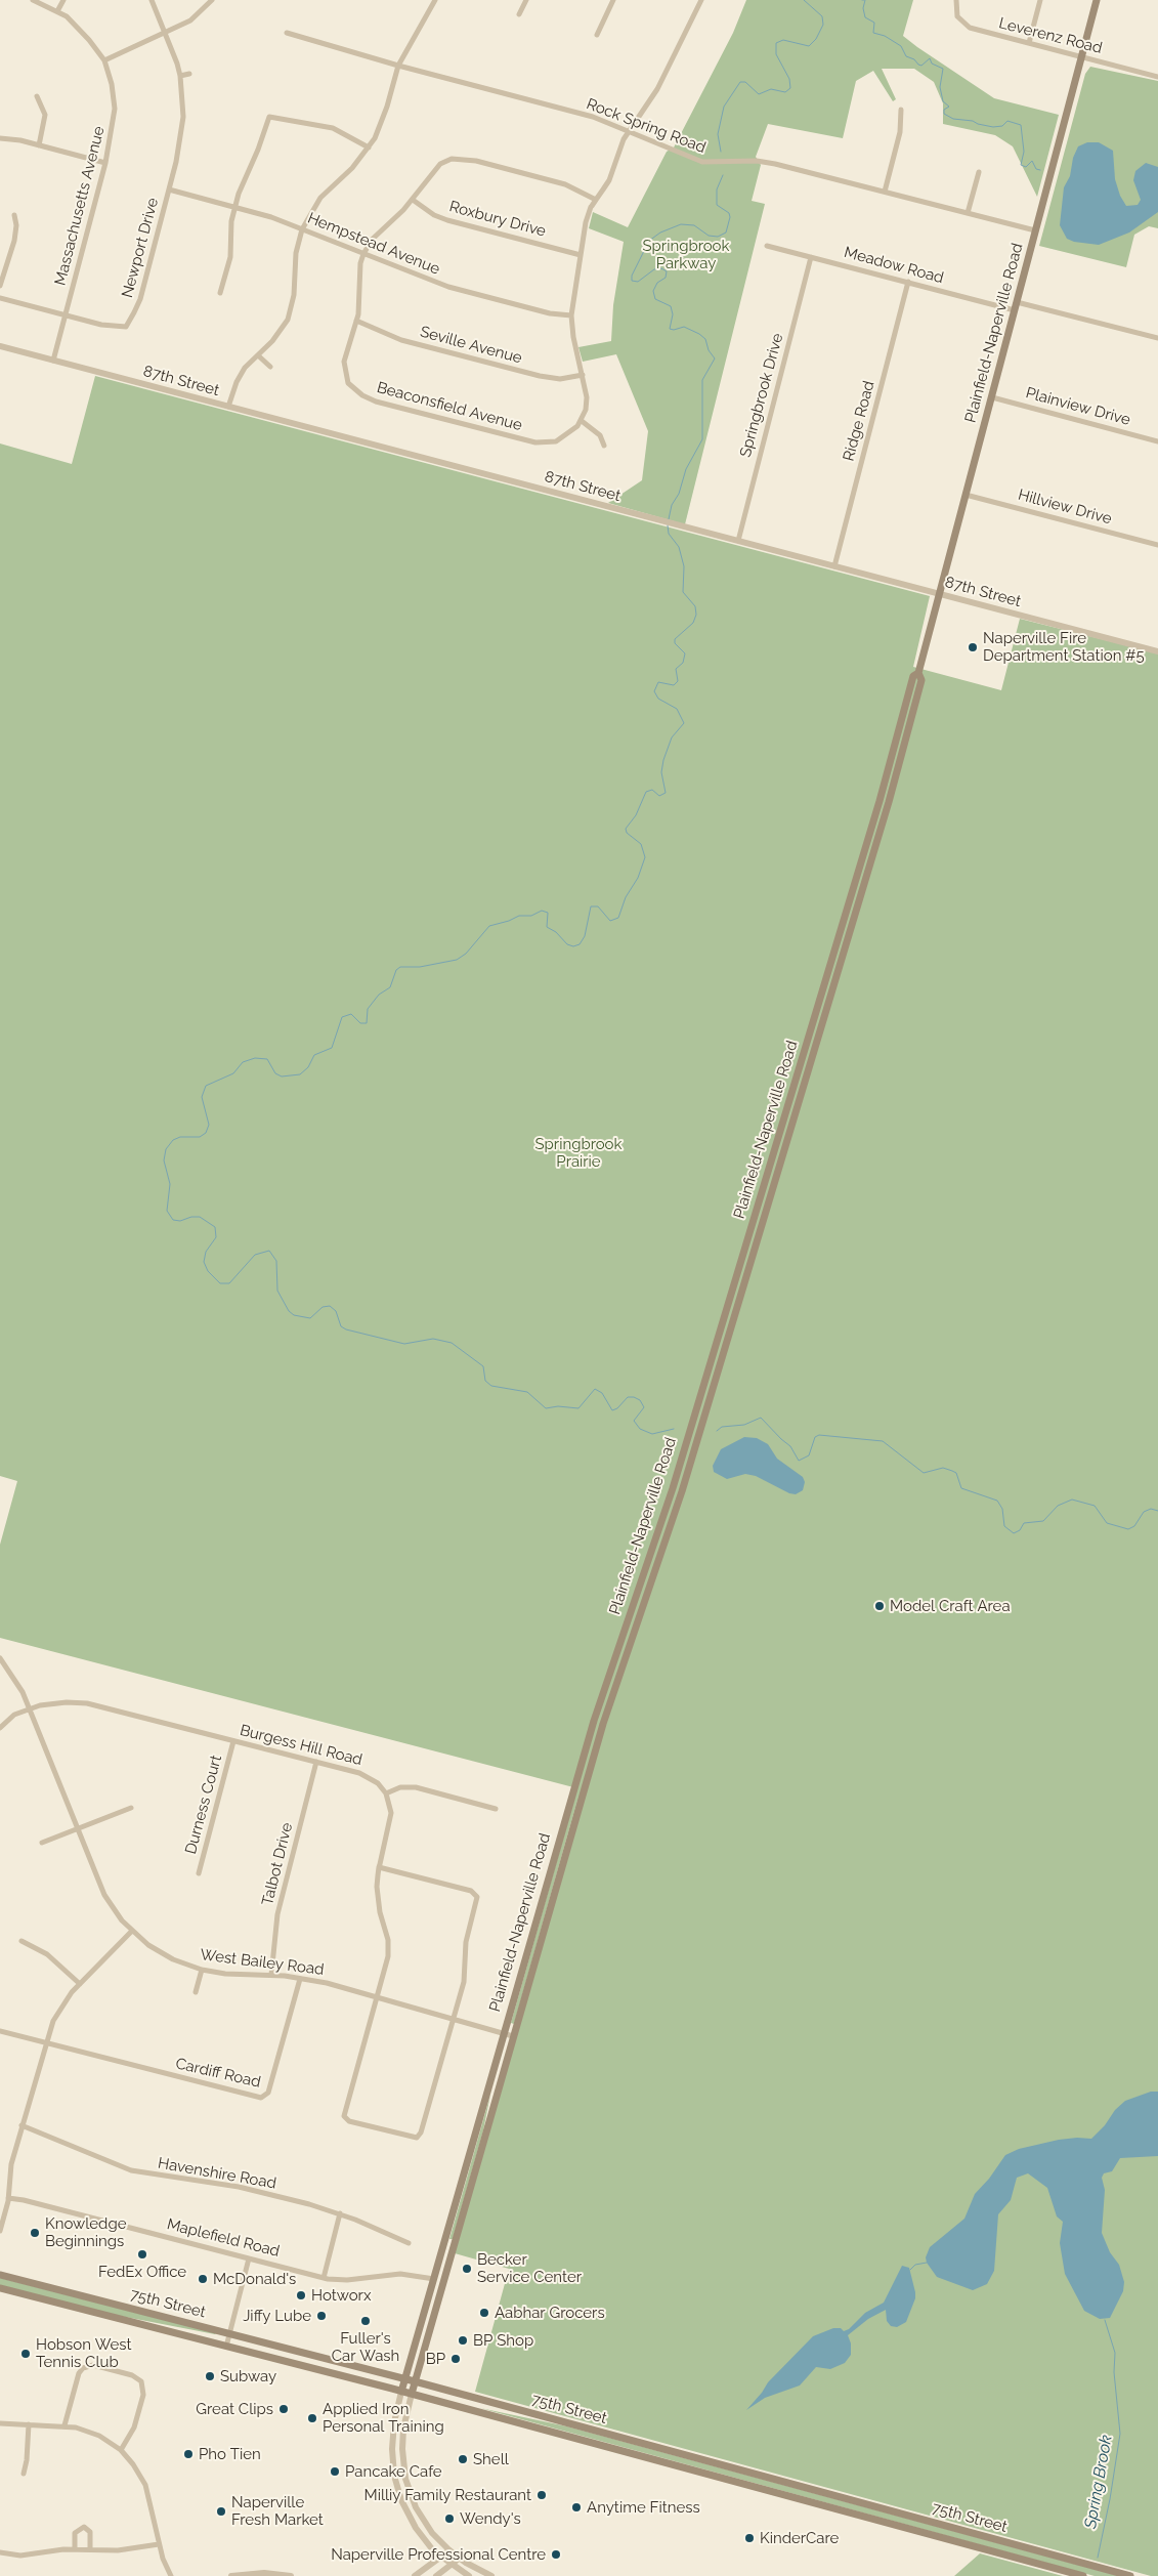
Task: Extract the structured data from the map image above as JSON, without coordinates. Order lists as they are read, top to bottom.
{
  "streets": {
    "main road": ["Plainfield-Naperville Road", "75th Street"],
    "street": [
      "Leverenz Road",
      "Rock Spring Road",
      "Massachusetts Avenue",
      "Roxbury Drive",
      "Hempstead Avenue",
      "Newport Drive",
      "Meadow Road",
      "Seville Avenue",
      "87th Street",
      "Springbrook Drive",
      "Beaconsfield Avenue",
      "Plainview Drive",
      "Ridge Road",
      "Hillview Drive",
      "Burgess Hill Road",
      "Durness Court",
      "Talbot Drive",
      "West Bailey Road",
      "Cardiff Road",
      "Havenshire Road",
      "Maplefield Road"
    ]
  },
  "crossings": [
    ["Leverenz Road", "Plainfield-Naperville Road"],
    ["Rock Spring Road", "Plainfield-Naperville Road"],
    ["Massachusetts Avenue", "Newport Drive"],
    ["Massachusetts Avenue", "87th Street"],
    ["Hempstead Avenue", "Newport Drive"],
    ["Hempstead Avenue", "Beaconsfield Avenue"],
    ["Meadow Road", "Plainfield-Naperville Road"],
    ["Meadow Road", "Springbrook Drive"],
    ["Meadow Road", "Ridge Road"],
    ["Plainfield-Naperville Road", "87th Street"],
    ["Plainfield-Naperville Road", "Plainview Drive"],
    ["Plainfield-Naperville Road", "Hillview Drive"],
    ["Plainfield-Naperville Road", "West Bailey Road"],
    ["Plainfield-Naperville Road", "Maplefield Road"],
    ["Plainfield-Naperville Road", "75th Street"],
    ["Seville Avenue", "Beaconsfield Avenue"],
    ["87th Street", "Springbrook Drive"],
    ["87th Street", "Ridge Road"],
    ["Burgess Hill Road", "Durness Court"],
    ["Burgess Hill Road", "Talbot Drive"],
    ["Burgess Hill Road", "West Bailey Road"],
    ["Talbot Drive", "West Bailey Road"],
    ["West Bailey Road", "Cardiff Road"]
  ],
  "water": ["Spring Brook"],
  "parks": ["Springbrook Parkway", "Springbrook Prairie"],
  "places": [
    "Naperville Fire Department Station #5",
    "Model Craft Area",
    "Knowledge Beginnings",
    "FedEx Office",
    "Becker Service Center",
    "McDonald's",
    "Hotworx",
    "Aabhar Grocers",
    "Jiffy Lube",
    "Fuller's Car Wash",
    "BP Shop",
    "Hobson West Tennis Club",
    "BP",
    "Subway",
    "Great Clips",
    "Applied Iron Personal Training",
    "Pho Tien",
    "Shell",
    "Pancake Cafe",
    "Milliy Family Restaurant",
    "Anytime Fitness",
    "Naperville Fresh Market",
    "Wendy's",
    "KinderCare",
    "Naperville Professional Centre"
  ]
}
